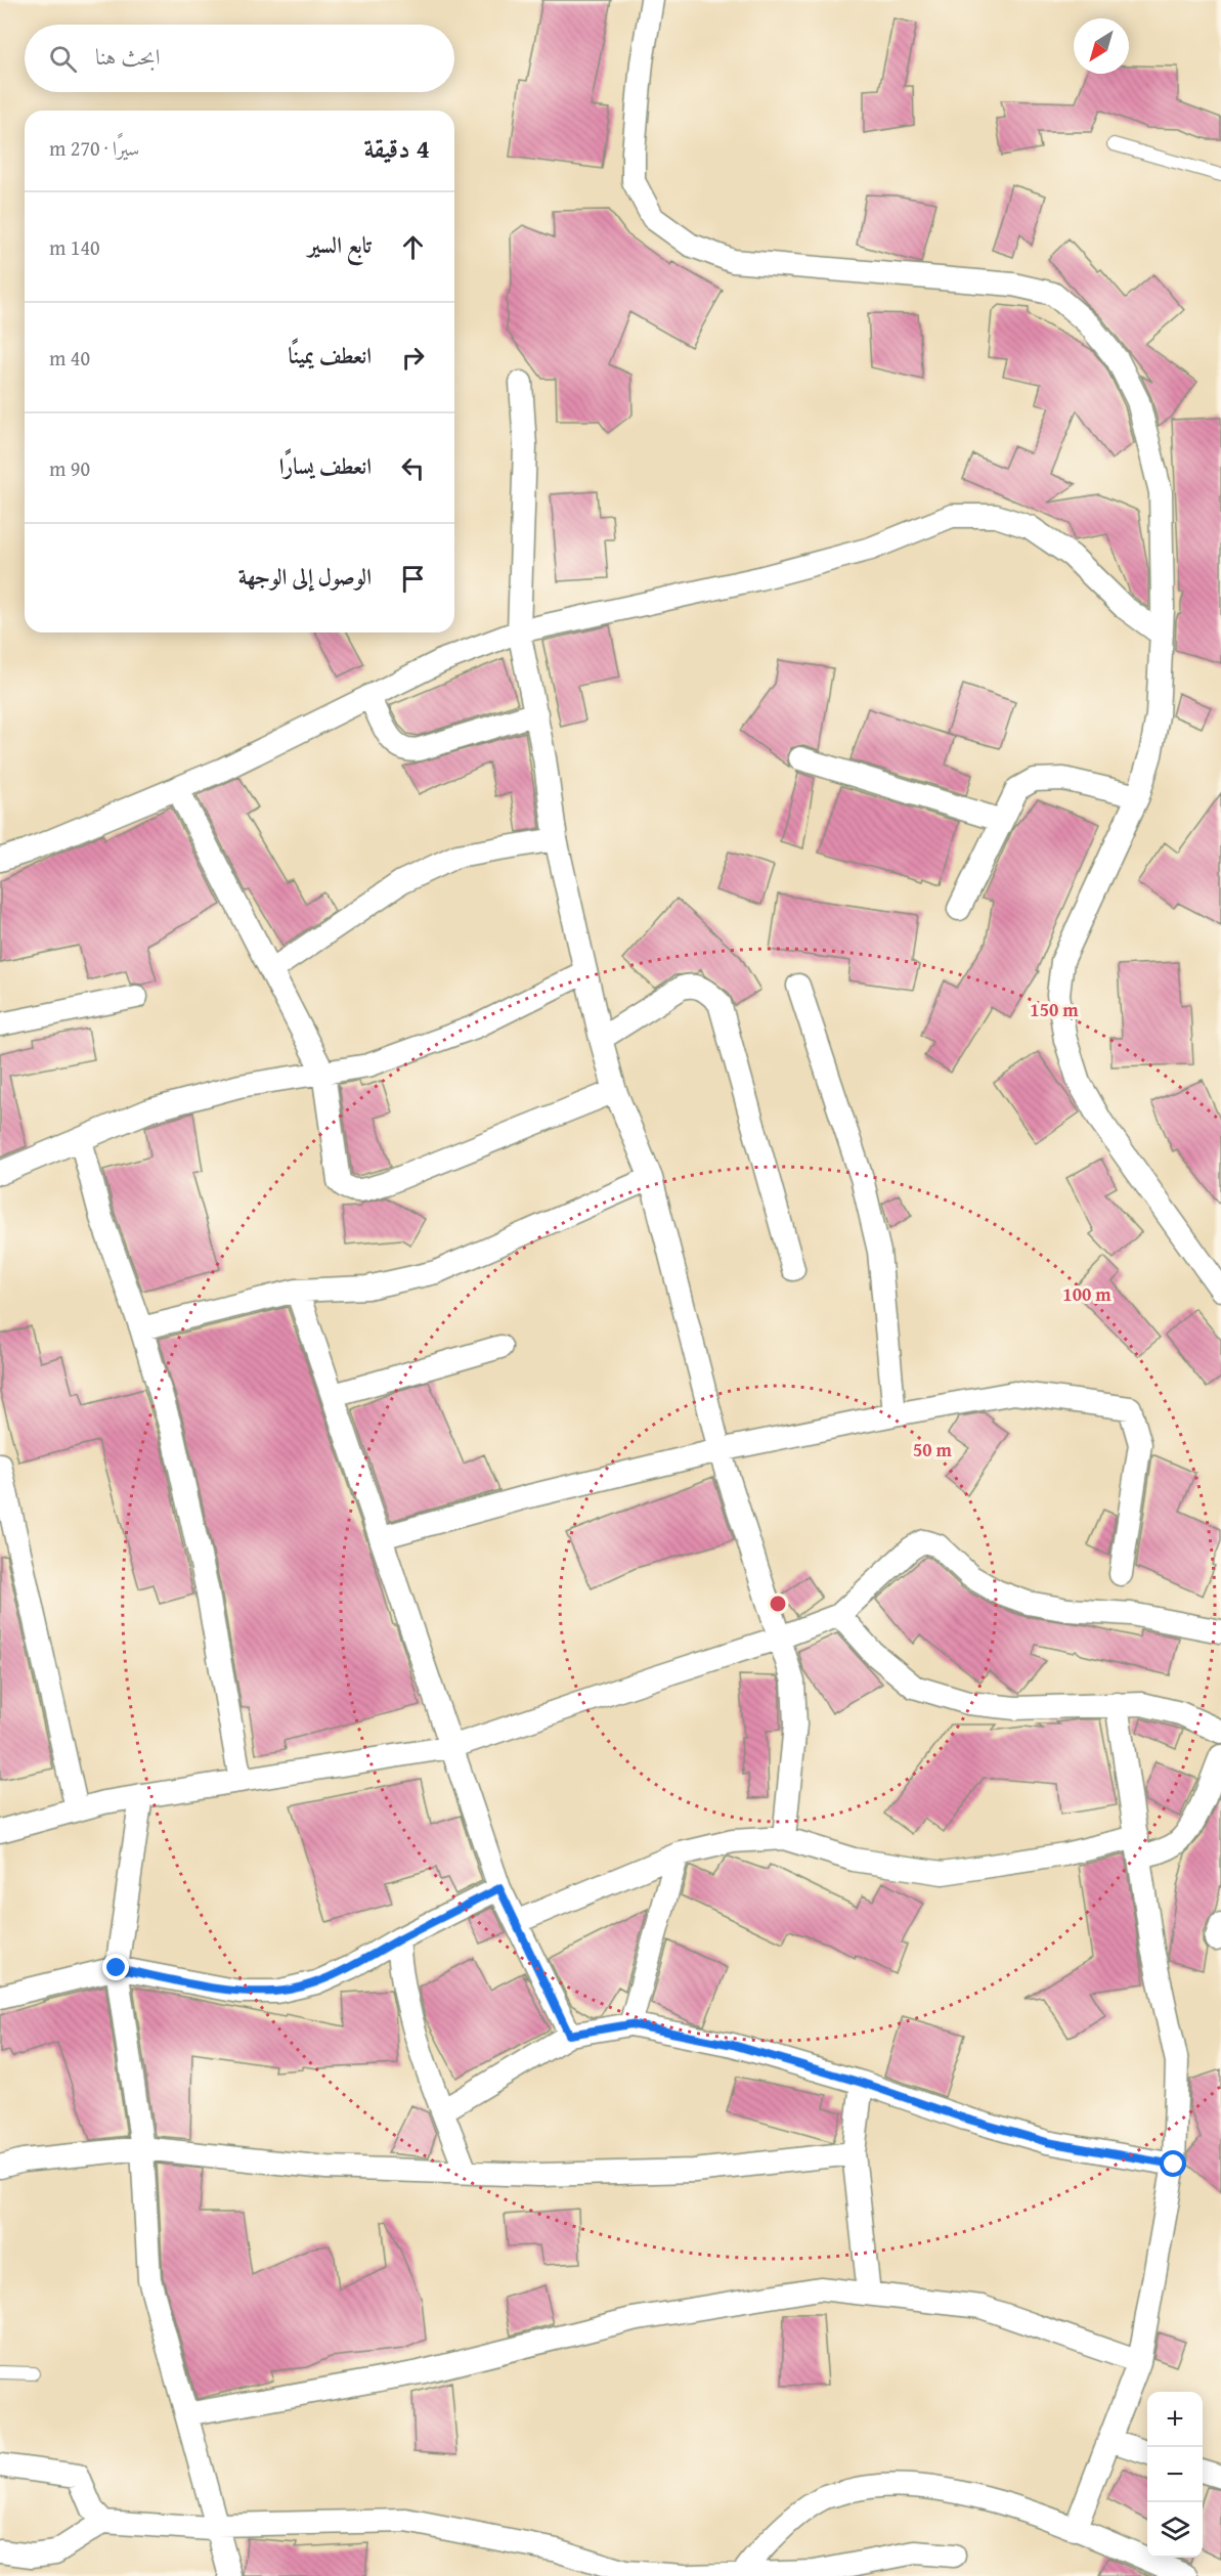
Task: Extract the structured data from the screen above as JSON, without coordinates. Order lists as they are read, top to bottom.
{
  "north": "bottom left",
  "page": {
    "search": "ابحث هنا",
    "heading": ["4 دقيقة", "سيرًا · 270 m"],
    "list": [
      ["تابع السير", "140 m"],
      ["انعطف يمينًا", "40 m"],
      ["انعطف يسارًا", "90 m"],
      "الوصول إلى الوجهة"
    ],
    "map_buttons": ["+", "−"]
  },
  "rings": ["150 m", "100 m", "50 m"]
}
